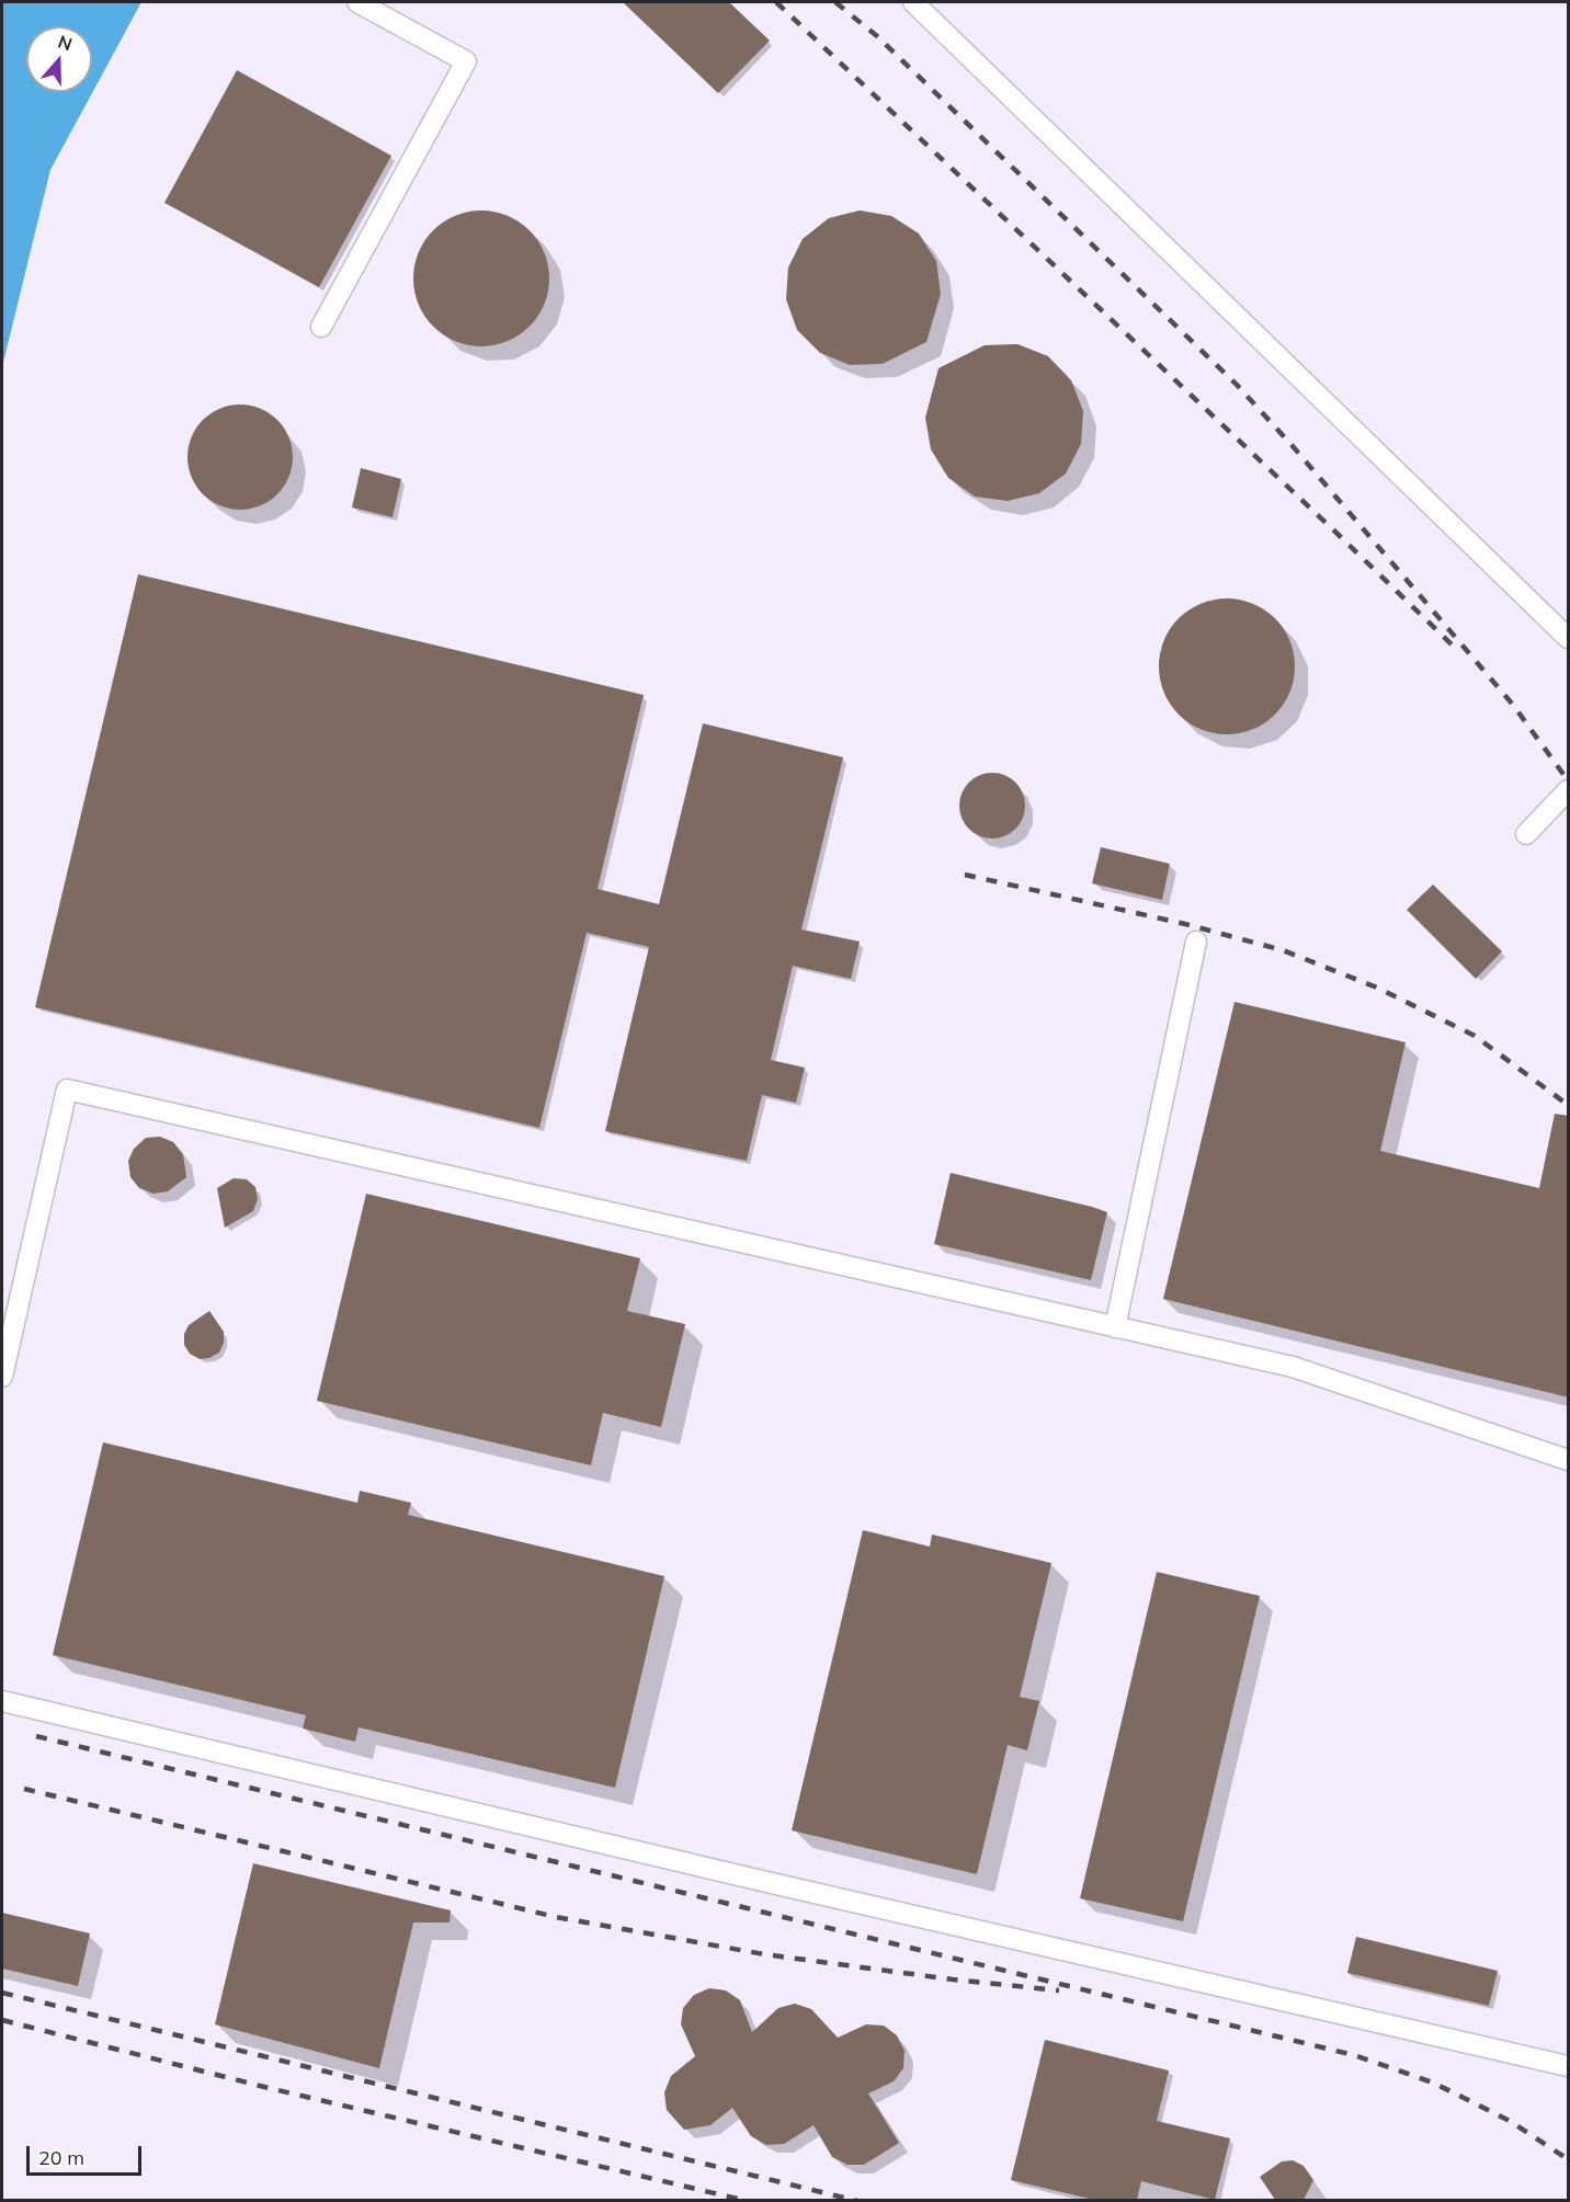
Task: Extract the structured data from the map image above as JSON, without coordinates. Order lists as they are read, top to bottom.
{
  "scale_bar": "20 m",
  "north": "top"
}
